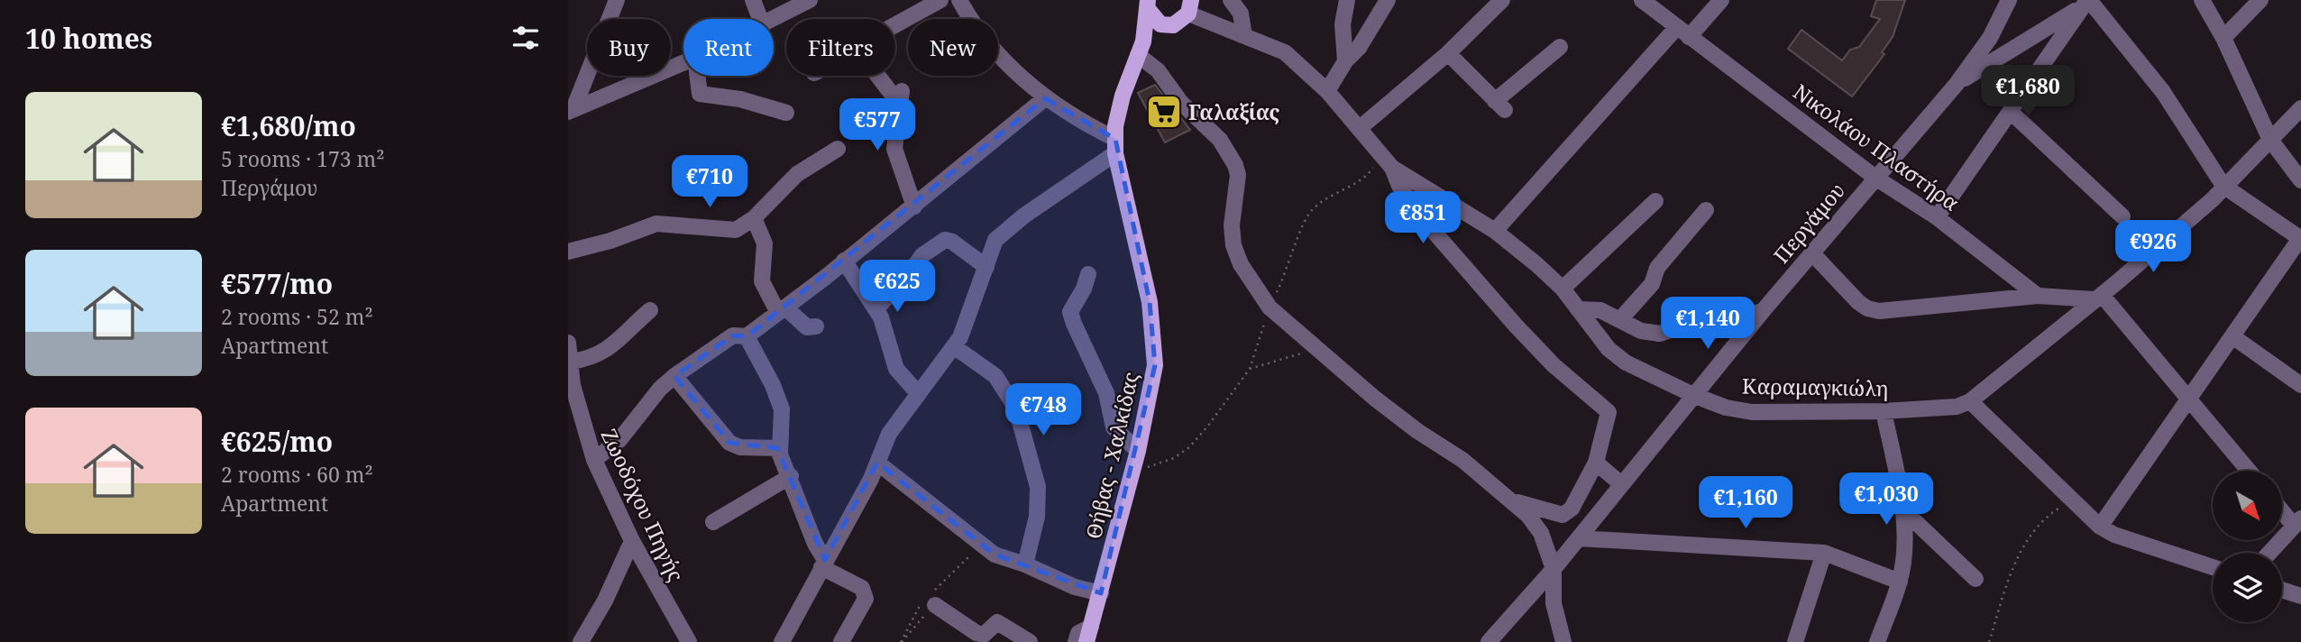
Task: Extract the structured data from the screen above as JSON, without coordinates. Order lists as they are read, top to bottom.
{
  "streets": {
    "main road": ["Θήβας - Χαλκίδας"],
    "street": [
      "Νικολάου Πλαστήρα",
      "Περγάμου",
      "Καραμαγκιώλη",
      "Ζωοδόχου Πηγής"
    ]
  },
  "crossings": [
    ["Νικολάου Πλαστήρα", "Περγάμου"],
    ["Περγάμου", "Καραμαγκιώλη"]
  ],
  "places": {
    "supermarket": ["Γαλαξίας"]
  },
  "north": "bottom right",
  "page": {
    "heading": "10 homes",
    "chip": [
      "Buy",
      "Rent",
      "Filters",
      "New"
    ],
    "price": [
      "€1,680",
      "€577",
      "€710",
      "€851",
      "€926",
      "€625",
      "€1,140",
      "€748",
      "€1,030",
      "€1,160"
    ],
    "list": [
      {
        "name": "€1,680/mo",
        "note": "5 rooms · 173 m² · Περγάμου"
      },
      {
        "name": "€577/mo",
        "note": "2 rooms · 52 m² · Apartment"
      },
      {
        "name": "€625/mo",
        "note": "2 rooms · 60 m² · Apartment"
      }
    ]
  }
}
